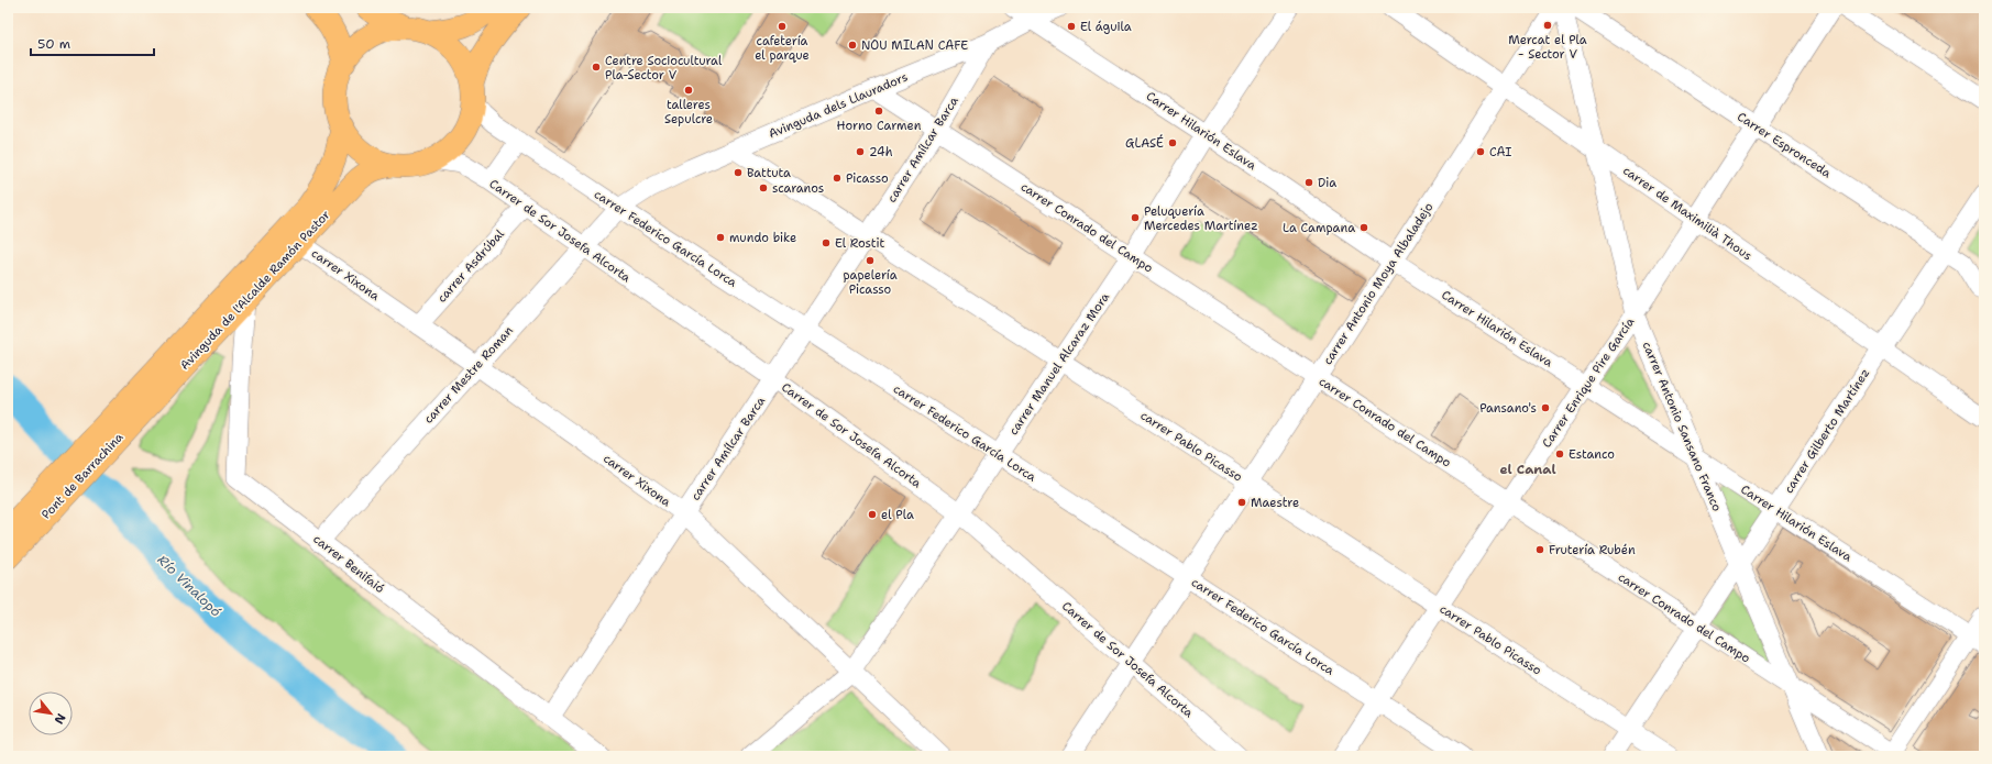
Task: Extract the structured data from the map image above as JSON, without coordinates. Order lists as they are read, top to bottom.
{
  "streets": {
    "main road": ["Avinguda de l'Alcalde Ramón Pastor", "Pont de Barrachina"],
    "street": [
      "Avinguda dels Llauradors",
      "Carrer Hilarión Eslava",
      "Carrer Espronceda",
      "carrer Amílcar Barca",
      "carrer de Maximilià Thous",
      "carrer Conrado del Campo",
      "Carrer de Sor Josefa Alcorta",
      "carrer Federico García Lorca",
      "carrer Asdrúbal",
      "carrer Xixona",
      "carrer Antonio Moya Albaladejo",
      "carrer Manuel Alcaraz Mora",
      "carrer Mestre Roman",
      "Carrer Enrique Pire García",
      "carrer Antonio Sansano Franco",
      "carrer Gilberto Martínez",
      "carrer Pablo Picasso",
      "carrer Benifaió"
    ]
  },
  "crossings": [
    ["Avinguda dels Llauradors", "Carrer Hilarión Eslava"],
    ["Avinguda dels Llauradors", "carrer Amílcar Barca"],
    ["Avinguda dels Llauradors", "carrer Conrado del Campo"],
    ["Avinguda dels Llauradors", "carrer Federico García Lorca"],
    ["Avinguda dels Llauradors", "carrer Mestre Roman"],
    ["Avinguda dels Llauradors", "carrer Pablo Picasso"],
    ["Carrer Hilarión Eslava", "carrer Antonio Moya Albaladejo"],
    ["Carrer Hilarión Eslava", "carrer Manuel Alcaraz Mora"],
    ["Carrer Hilarión Eslava", "Carrer Enrique Pire García"],
    ["Carrer Hilarión Eslava", "carrer Antonio Sansano Franco"],
    ["Carrer Hilarión Eslava", "carrer Gilberto Martínez"],
    ["Carrer Espronceda", "Carrer Enrique Pire García"],
    ["Carrer Espronceda", "carrer Gilberto Martínez"],
    ["carrer Amílcar Barca", "carrer Conrado del Campo"],
    ["carrer Amílcar Barca", "Carrer de Sor Josefa Alcorta"],
    ["carrer Amílcar Barca", "carrer Federico García Lorca"],
    ["carrer Amílcar Barca", "carrer Xixona"],
    ["carrer Amílcar Barca", "carrer Pablo Picasso"],
    ["carrer Amílcar Barca", "carrer Benifaió"],
    ["carrer de Maximilià Thous", "carrer Antonio Moya Albaladejo"],
    ["carrer de Maximilià Thous", "Carrer Enrique Pire García"],
    ["carrer de Maximilià Thous", "carrer Antonio Sansano Franco"],
    ["carrer de Maximilià Thous", "carrer Gilberto Martínez"],
    ["carrer Conrado del Campo", "carrer Antonio Moya Albaladejo"],
    ["carrer Conrado del Campo", "carrer Manuel Alcaraz Mora"],
    ["carrer Conrado del Campo", "Carrer Enrique Pire García"],
    ["carrer Conrado del Campo", "carrer Antonio Sansano Franco"],
    ["carrer Conrado del Campo", "carrer Gilberto Martínez"],
    ["Carrer de Sor Josefa Alcorta", "carrer Federico García Lorca"],
    ["Carrer de Sor Josefa Alcorta", "carrer Asdrúbal"],
    ["Carrer de Sor Josefa Alcorta", "carrer Antonio Moya Albaladejo"],
    ["Carrer de Sor Josefa Alcorta", "Avinguda de l'Alcalde Ramón Pastor"],
    ["Carrer de Sor Josefa Alcorta", "carrer Manuel Alcaraz Mora"],
    ["Carrer de Sor Josefa Alcorta", "carrer Mestre Roman"],
    ["carrer Federico García Lorca", "carrer Antonio Moya Albaladejo"],
    ["carrer Federico García Lorca", "Avinguda de l'Alcalde Ramón Pastor"],
    ["carrer Federico García Lorca", "carrer Manuel Alcaraz Mora"],
    ["carrer Federico García Lorca", "carrer Mestre Roman"],
    ["carrer Federico García Lorca", "Carrer Enrique Pire García"],
    ["carrer Asdrúbal", "carrer Xixona"],
    ["carrer Xixona", "Avinguda de l'Alcalde Ramón Pastor"],
    ["carrer Xixona", "carrer Manuel Alcaraz Mora"],
    ["carrer Xixona", "carrer Mestre Roman"],
    ["carrer Antonio Moya Albaladejo", "carrer Pablo Picasso"],
    ["Avinguda de l'Alcalde Ramón Pastor", "Pont de Barrachina"],
    ["Avinguda de l'Alcalde Ramón Pastor", "carrer Benifaió"],
    ["carrer Manuel Alcaraz Mora", "carrer Pablo Picasso"],
    ["carrer Mestre Roman", "carrer Benifaió"],
    ["Carrer Enrique Pire García", "carrer Antonio Sansano Franco"],
    ["Carrer Enrique Pire García", "carrer Pablo Picasso"],
    ["carrer Antonio Sansano Franco", "carrer Gilberto Martínez"],
    ["carrer Gilberto Martínez", "carrer Pablo Picasso"]
  ],
  "districts": ["el Canal"],
  "water": ["Río Vinalopó"],
  "places": [
    "Mercat el Pla - Sector V",
    "cafetería el parque",
    "El águila",
    "NOU MILAN CAFE",
    "Centre Sociocultural Pla-Sector V",
    "talleres Sepulcre",
    "Horno Carmen",
    "GLASÉ",
    "24h",
    "CAI",
    "Battuta",
    "Picasso",
    "Dia",
    "scaranos",
    "Peluquería Mercedes Martínez",
    "La Campana",
    "mundo bike",
    "El Rostit",
    "papelería Picasso",
    "Pansano's",
    "Estanco",
    "Maestre",
    "el Pla",
    "Frutería Rubén"
  ],
  "scale_bar": "50 m",
  "north": "bottom right"
}
